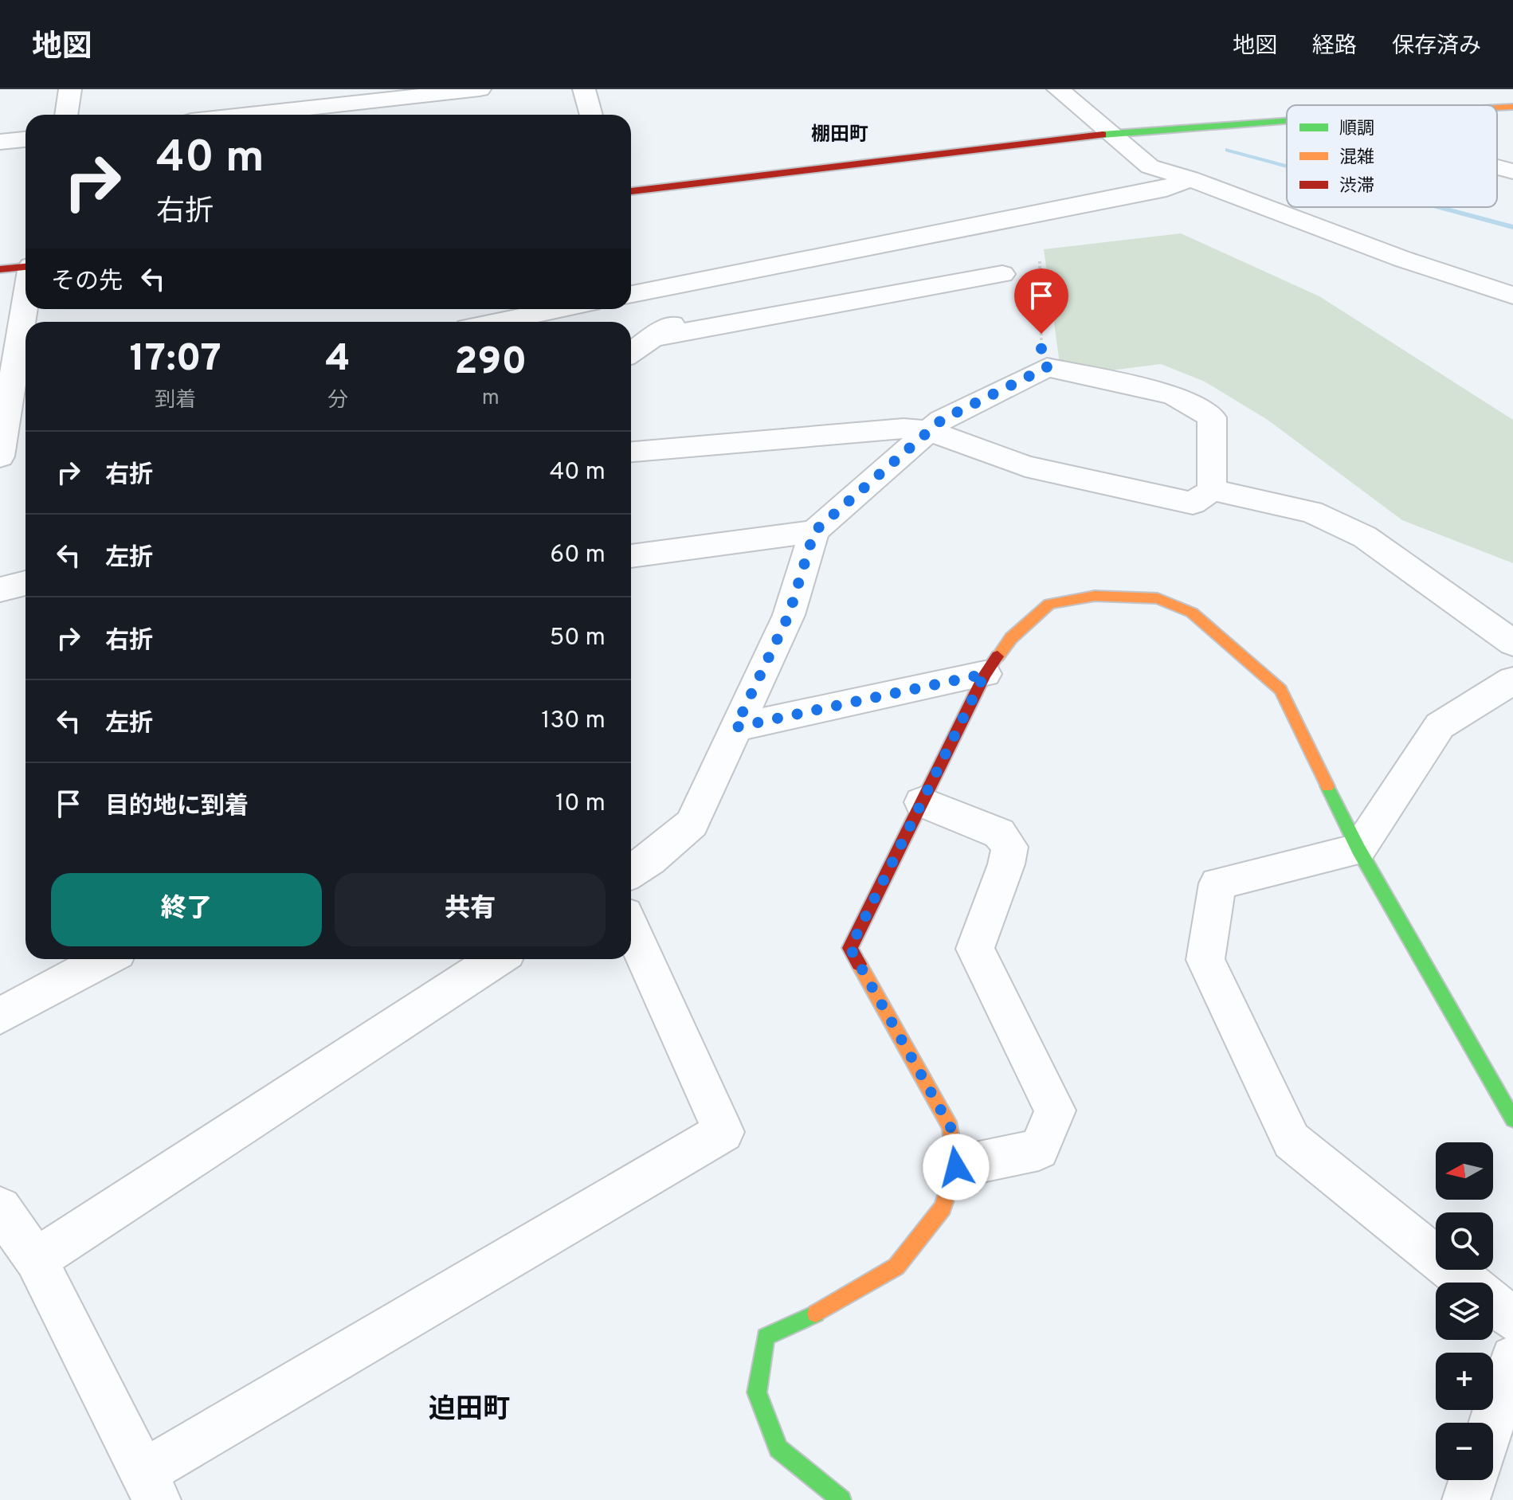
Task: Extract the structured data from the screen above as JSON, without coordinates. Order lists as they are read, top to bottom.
{
  "districts": ["棚田町", "迫田町"],
  "legend": ["順調", "混雑", "渋滞"],
  "north": "left",
  "page": {
    "header": "地図",
    "nav": ["地図", "経路", "保存済み"],
    "turn": ["40 m", "右折"],
    "then": "その先",
    "eta": [
      "17:07",
      "到着",
      "4",
      "分",
      "290",
      "m"
    ],
    "list": [
      {
        "name": "右折",
        "value": "40 m"
      },
      {
        "name": "左折",
        "value": "60 m"
      },
      {
        "name": "右折",
        "value": "50 m"
      },
      {
        "name": "左折",
        "value": "130 m"
      },
      {
        "name": "目的地に到着",
        "value": "10 m"
      }
    ],
    "buttons": ["終了", "共有"],
    "map_buttons": ["+", "−"]
  }
}
